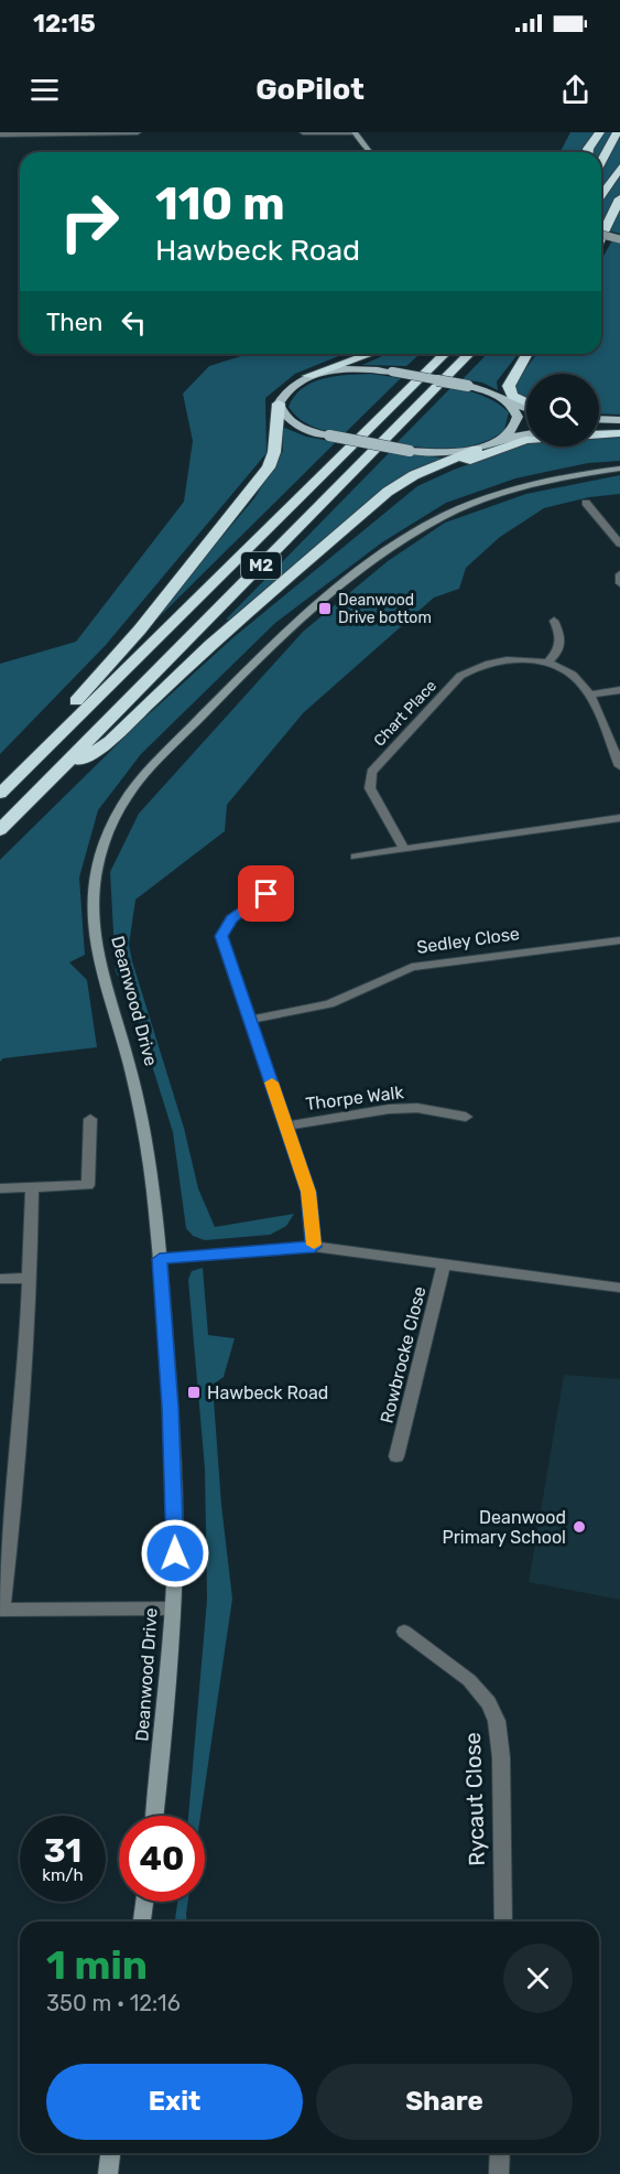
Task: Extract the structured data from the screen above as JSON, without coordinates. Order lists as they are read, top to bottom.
{
  "streets": {
    "highway": ["M2"],
    "street": [
      "Chart Place",
      "Sedley Close",
      "Deanwood Drive",
      "Thorpe Walk",
      "Rowbrocke Close",
      "Rycaut Close"
    ]
  },
  "places": {
    "transit": ["Deanwood Drive bottom", "Hawbeck Road"],
    "other": ["Deanwood Primary School"]
  },
  "page": {
    "status": "12:15",
    "header": "GoPilot",
    "turn": ["110 m", "Hawbeck Road"],
    "then": "Then",
    "speed": "31 km/h",
    "limit": "40",
    "heading": ["1 min", "350 m · 12:16"],
    "buttons": ["Exit", "Share"]
  }
}
